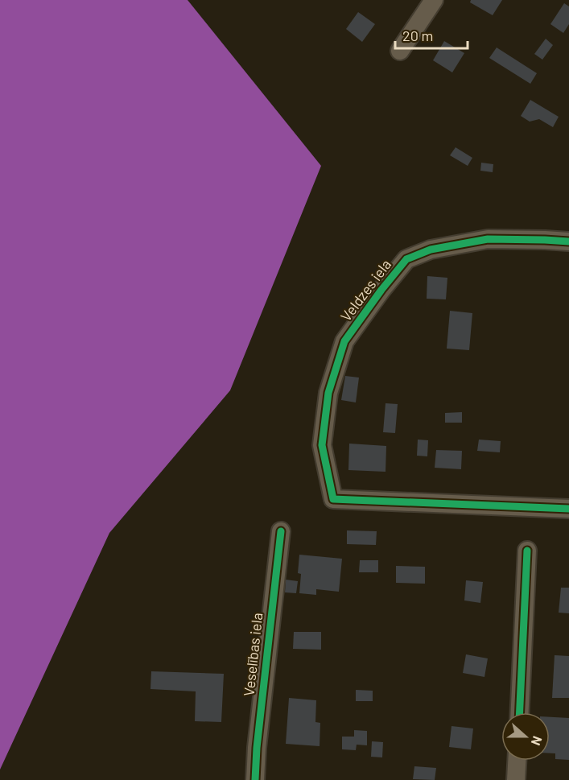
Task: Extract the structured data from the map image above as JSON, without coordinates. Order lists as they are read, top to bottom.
{
  "streets": {
    "street": ["Veldzes iela", "Veselības iela"]
  },
  "scale_bar": "20 m",
  "north": "right"
}
